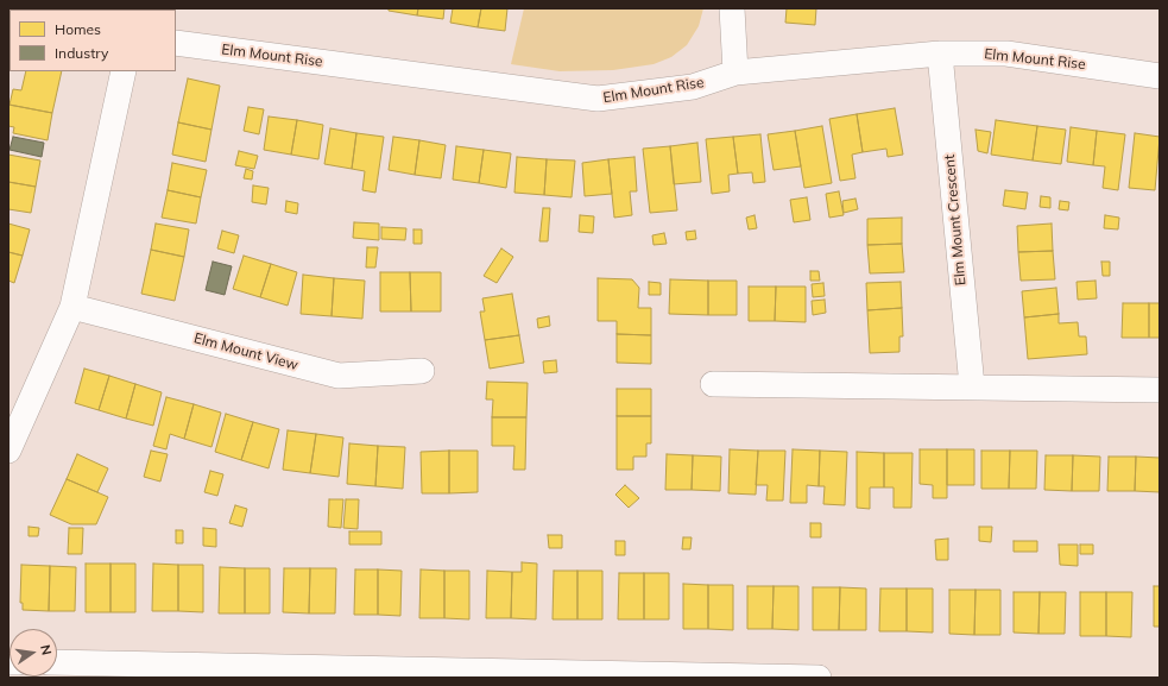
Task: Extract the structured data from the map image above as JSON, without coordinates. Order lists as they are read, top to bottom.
{
  "streets": {
    "street": ["Elm Mount Rise", "Elm Mount Crescent", "Elm Mount View"]
  },
  "crossings": [
    ["Elm Mount Rise", "Elm Mount Crescent"]
  ],
  "legend": ["Homes", "Industry"],
  "north": "right"
}
